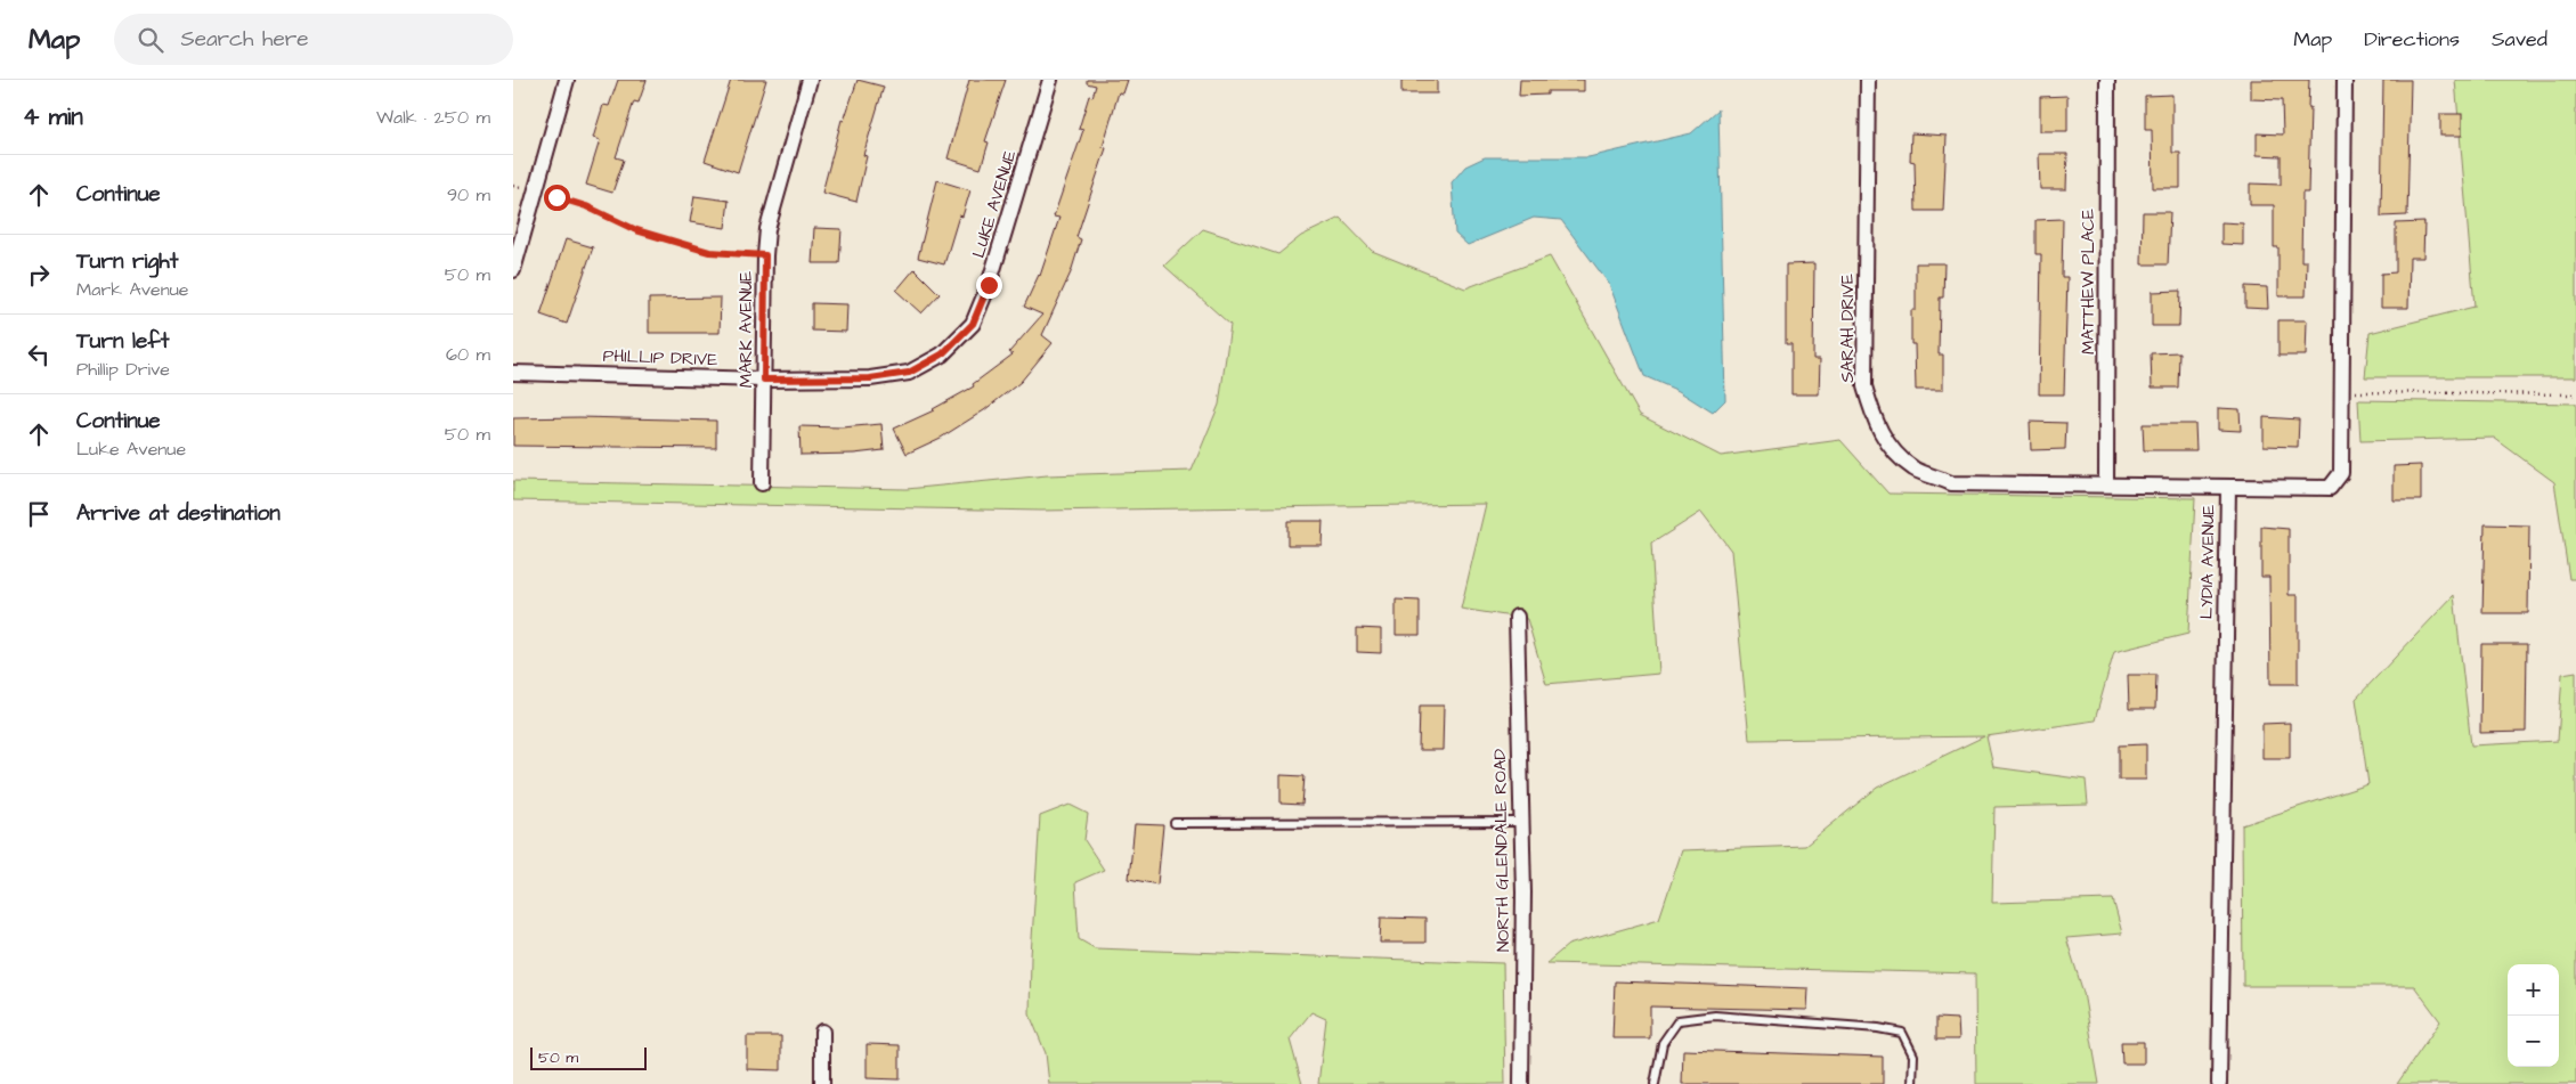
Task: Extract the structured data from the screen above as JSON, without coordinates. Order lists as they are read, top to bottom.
{
  "streets": {
    "street": [
      "LUKE AVENUE",
      "MATTHEW PLACE",
      "SARAH DRIVE",
      "MARK AVENUE",
      "PHILLIP DRIVE",
      "LYDIA AVENUE",
      "NORTH GLENDALE ROAD"
    ]
  },
  "crossings": [
    ["LUKE AVENUE", "PHILLIP DRIVE"],
    ["MATTHEW PLACE", "SARAH DRIVE"],
    ["SARAH DRIVE", "LYDIA AVENUE"],
    ["MARK AVENUE", "PHILLIP DRIVE"]
  ],
  "scale_bar": "50 m",
  "page": {
    "header": "Map",
    "search": "Search here",
    "nav": ["Map", "Directions", "Saved"],
    "heading": ["4 min", "Walk · 250 m"],
    "list": [
      ["Continue", "90 m"],
      ["Turn right", "Mark Avenue", "50 m"],
      ["Turn left", "Phillip Drive", "60 m"],
      ["Continue", "Luke Avenue", "50 m"],
      "Arrive at destination"
    ],
    "map_buttons": ["+", "−"],
    "scale": "50 m"
  }
}
